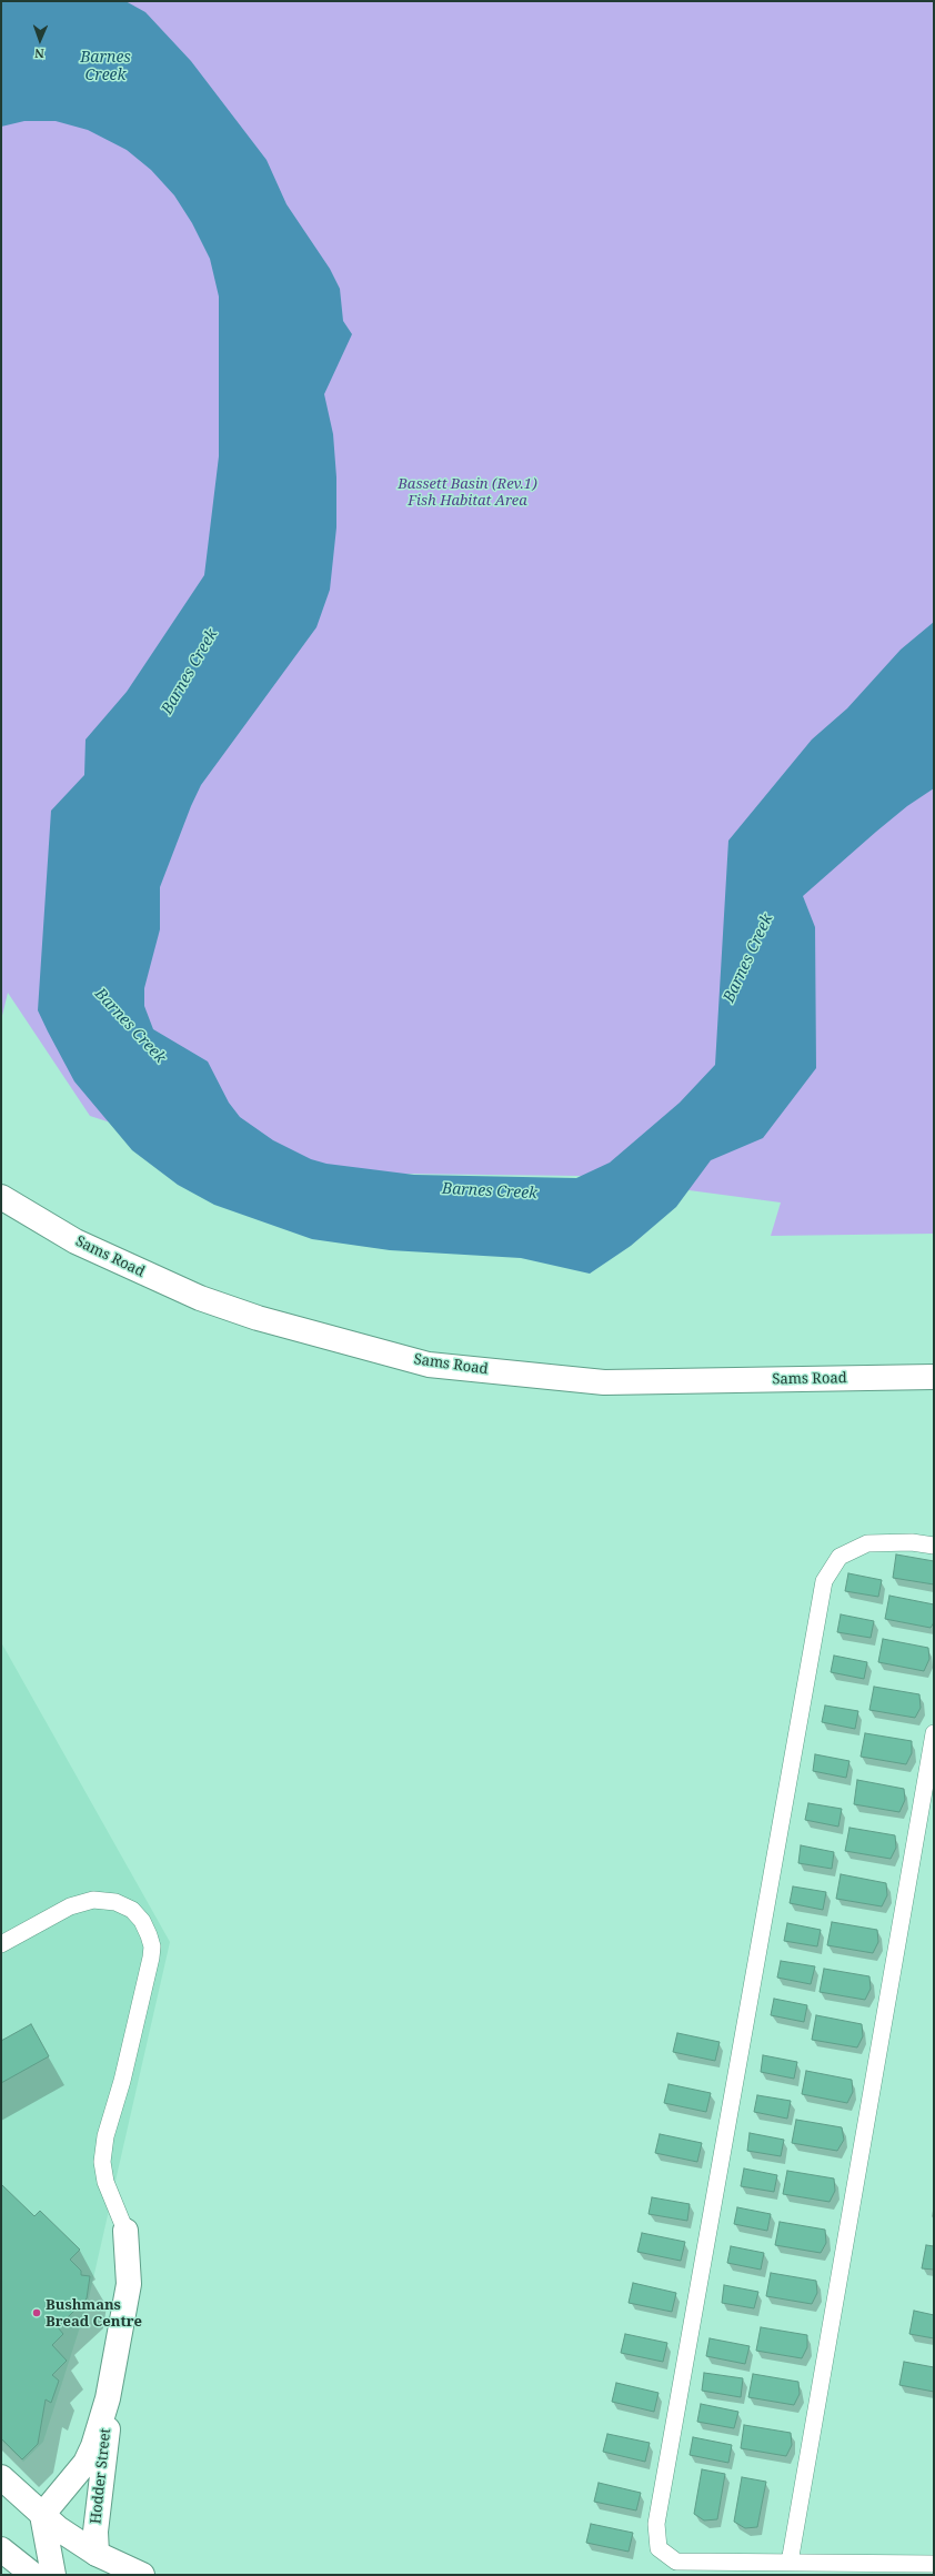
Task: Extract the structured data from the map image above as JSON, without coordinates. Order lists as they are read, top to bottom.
{
  "streets": {
    "main road": ["Sams Road", "Hodder Street"]
  },
  "water": ["Barnes Creek"],
  "parks": ["Bassett Basin (Rev.1) Fish Habitat Area"],
  "places": ["Bushmans Bread Centre"],
  "north": "bottom"
}
